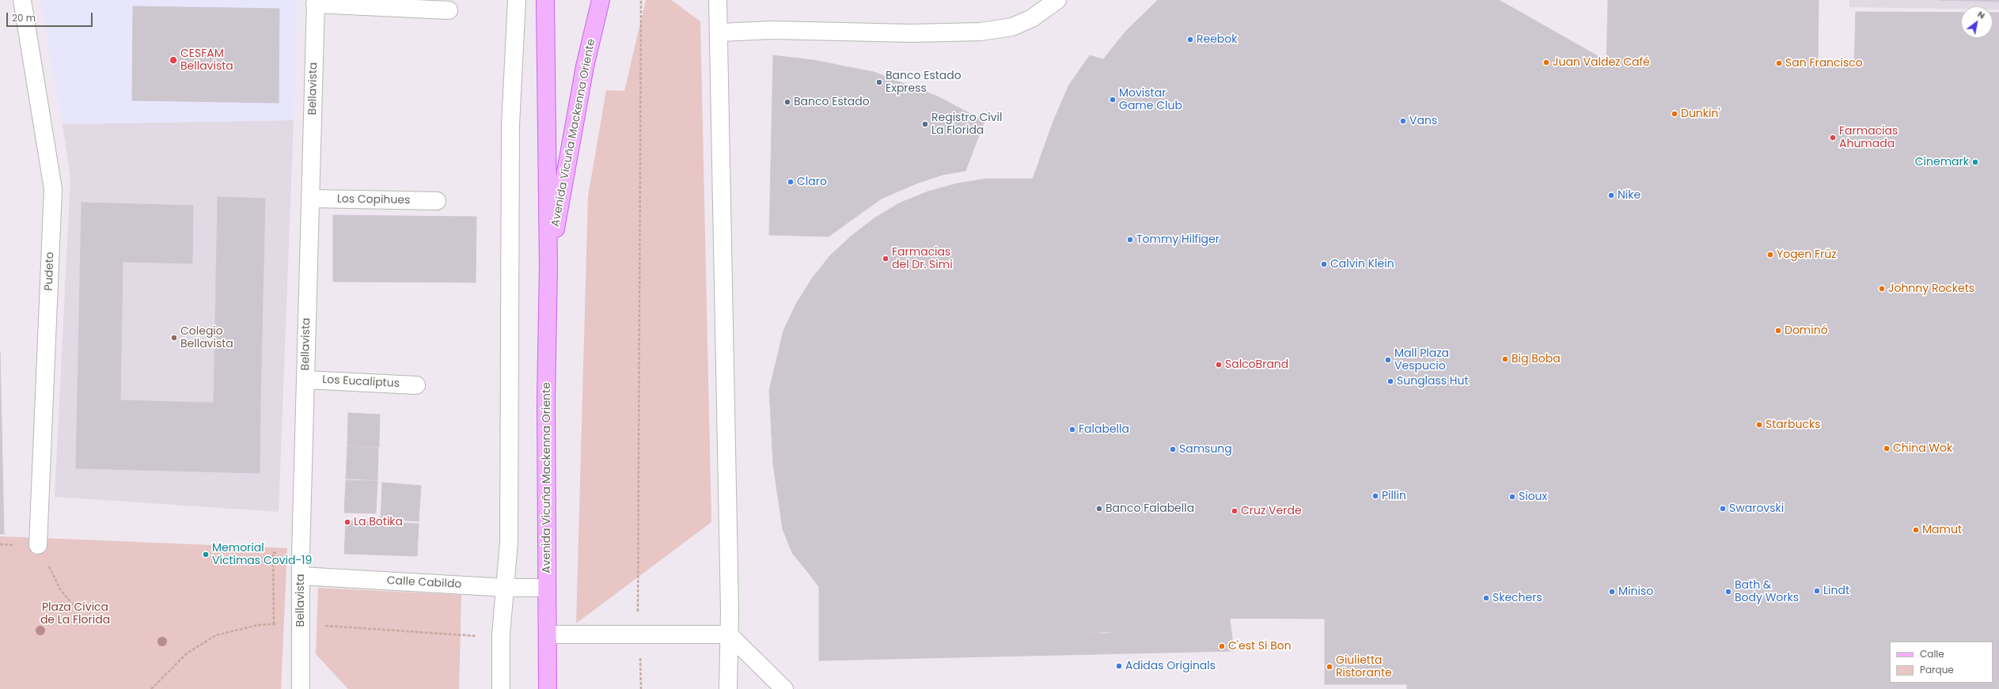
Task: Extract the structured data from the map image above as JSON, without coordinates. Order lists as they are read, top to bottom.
{
  "streets": {
    "main road": ["Avenida Vicuña Mackenna Oriente"],
    "street": [
      "Bellavista",
      "Los Copihues",
      "Pudeto",
      "Los Eucaliptus",
      "Calle Cabildo"
    ]
  },
  "crossings": [
    ["Bellavista", "Los Copihues"],
    ["Bellavista", "Los Eucaliptus"],
    ["Bellavista", "Calle Cabildo"],
    ["Avenida Vicuña Mackenna Oriente", "Calle Cabildo"]
  ],
  "parks": ["Plaza Cívica de La Florida"],
  "places": [
    "Reebok",
    "CESFAM Bellavista",
    "Juan Valdez Café",
    "San Francisco",
    "Banco Estado Express",
    "Movistar Game Club",
    "Banco Estado",
    "Dunkin'",
    "Vans",
    "Registro Civil La Florida",
    "Farmacias Ahumada",
    "Cinemark",
    "Claro",
    "Nike",
    "Tommy Hilfiger",
    "Yogen Früz",
    "Farmacias del Dr. Simi",
    "Calvin Klein",
    "Johnny Rockets",
    "Dominó",
    "Colegio Bellavista",
    "Big Boba",
    "Mall Plaza Vespucio",
    "SalcoBrand",
    "Sunglass Hut",
    "Starbucks",
    "Falabella",
    "China Wok",
    "Samsung",
    "Pillin",
    "Sioux",
    "Banco Falabella",
    "Swarovski",
    "Cruz Verde",
    "La Botika",
    "Mamut",
    "Memorial Víctimas Covid-19",
    "Lindt",
    "Miniso",
    "Bath & Body Works",
    "Skechers",
    "C'est Si Bon",
    "Adidas Originals",
    "Giulietta Ristorante"
  ],
  "legend": ["Calle", "Parque"],
  "scale_bar": "20 m",
  "north": "top right"
}
